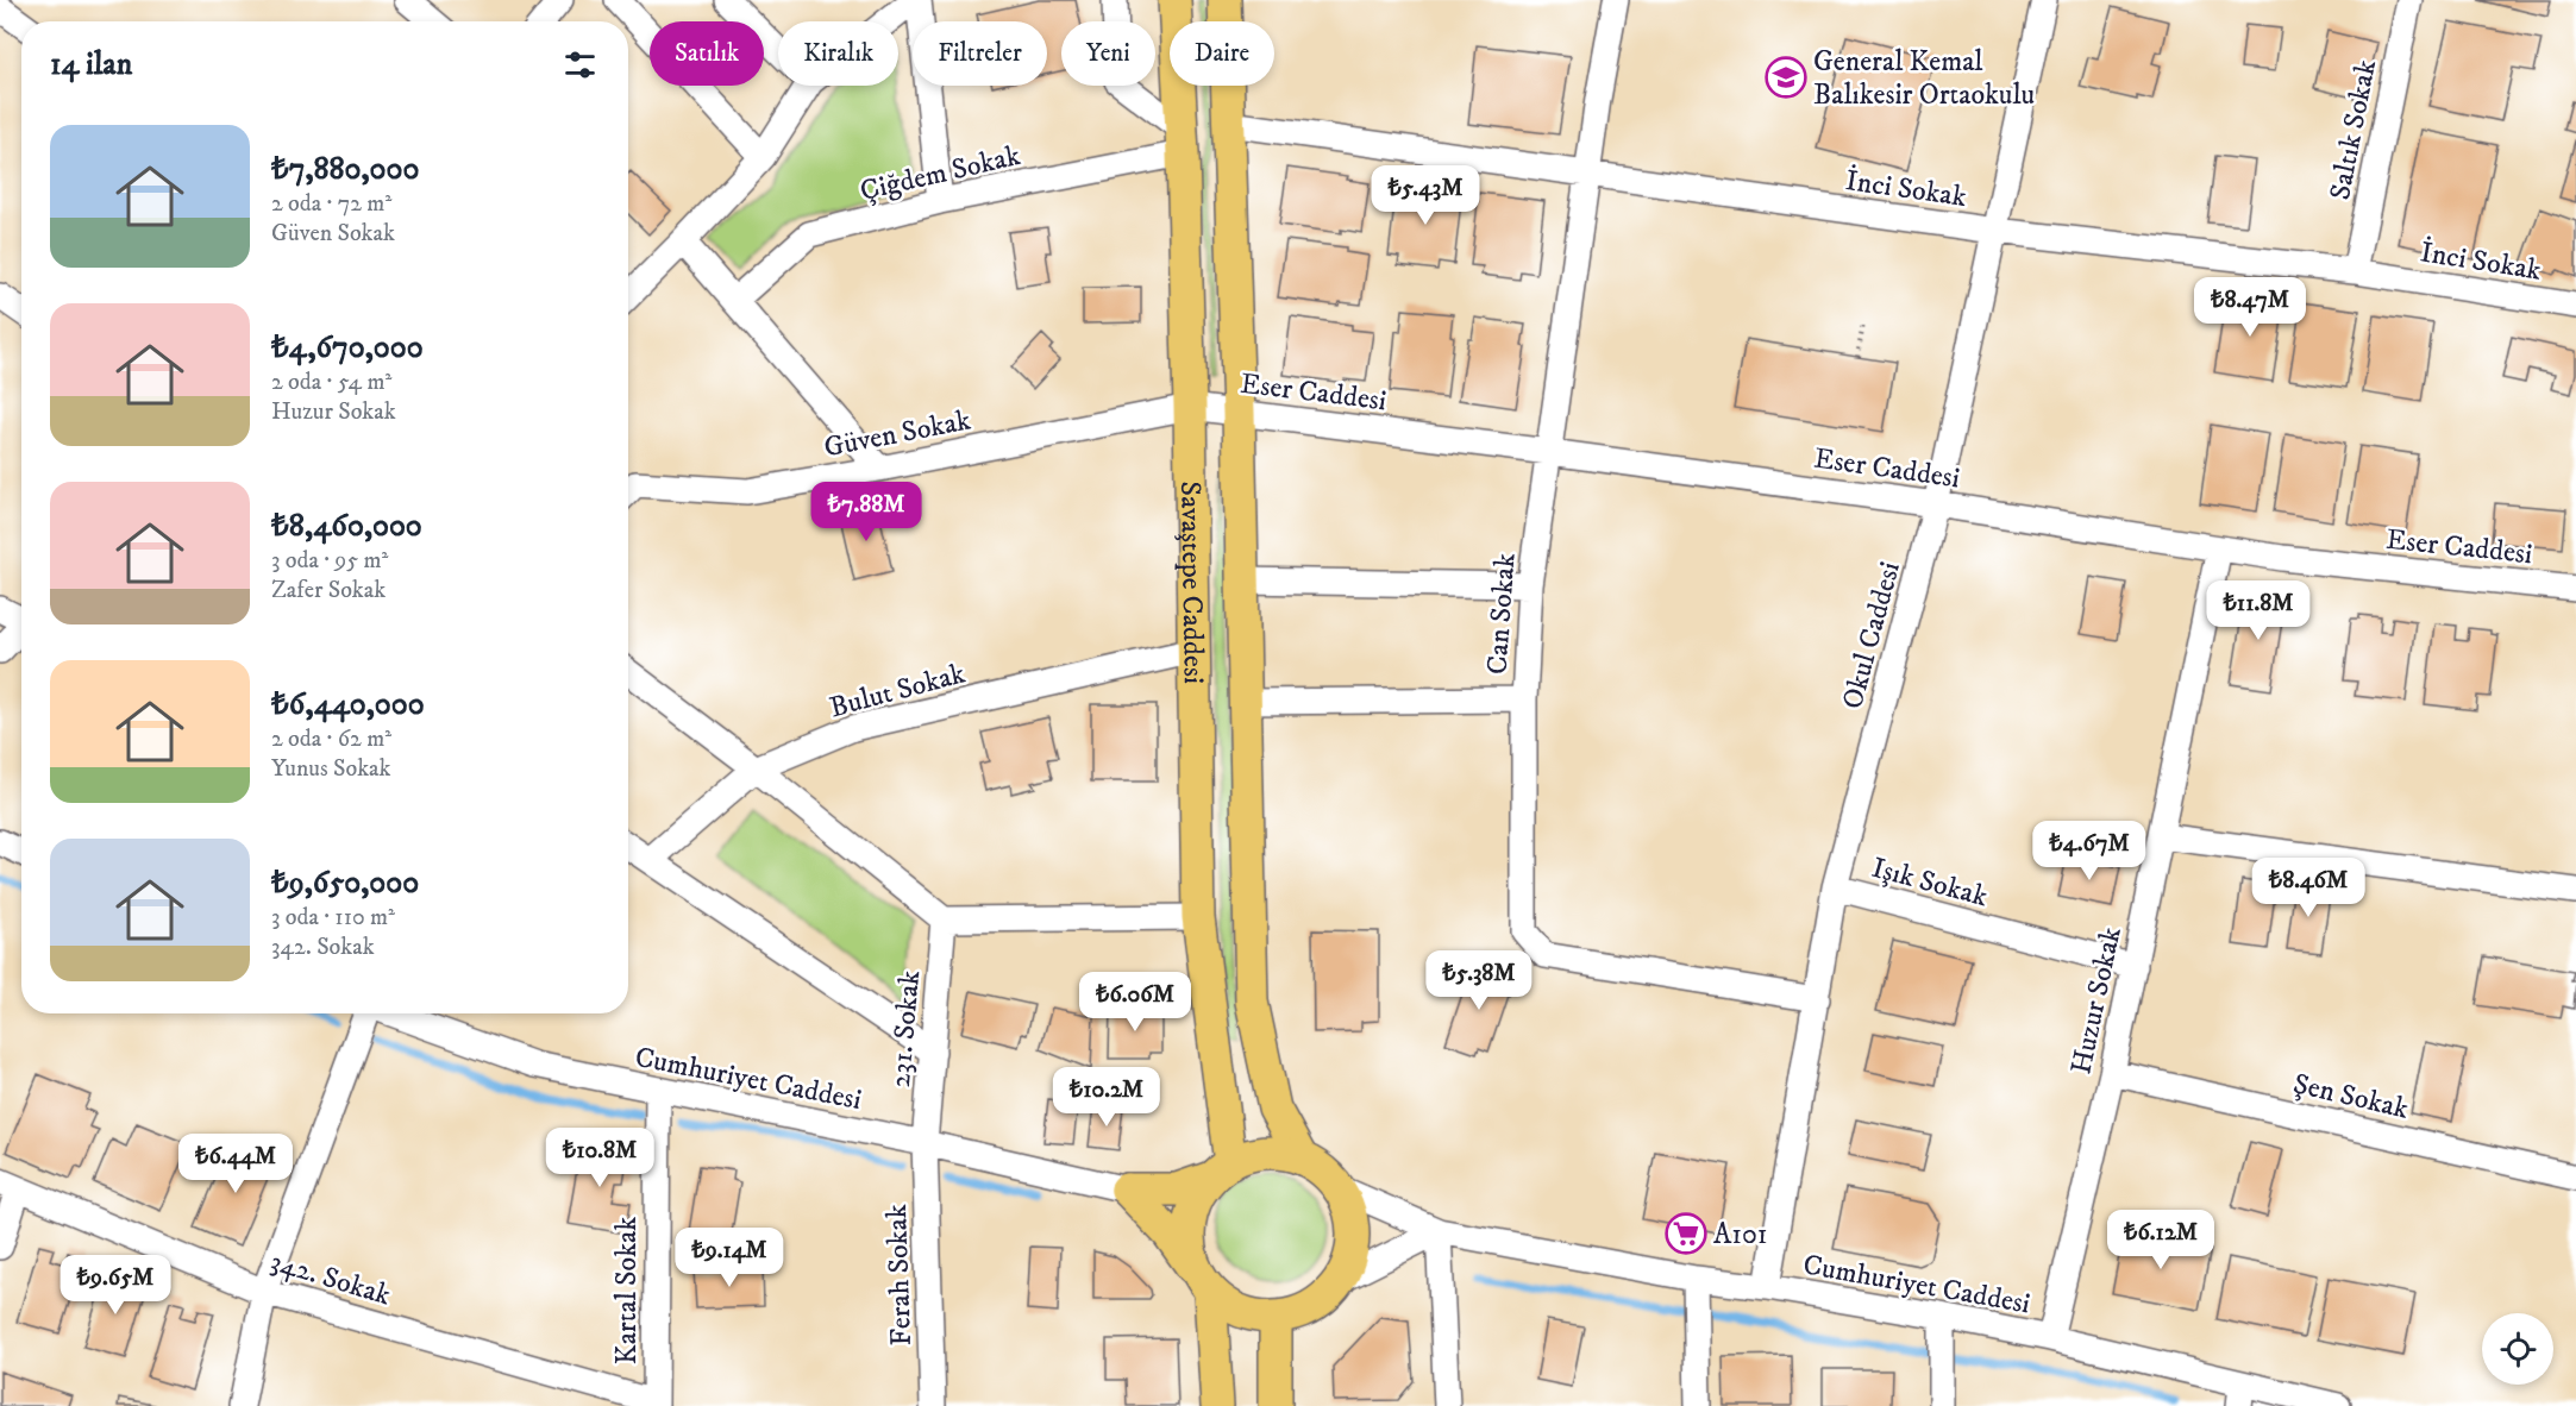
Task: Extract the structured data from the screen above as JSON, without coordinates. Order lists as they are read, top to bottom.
{
  "streets": {
    "main road": ["Savaştepe Caddesi"],
    "street": [
      "Saltık Sokak",
      "Çiğdem Sokak",
      "İnci Sokak",
      "Eser Caddesi",
      "Güven Sokak",
      "Can Sokak",
      "Okul Caddesi",
      "Bulut Sokak",
      "Işık Sokak",
      "Huzur Sokak",
      "231. Sokak",
      "Cumhuriyet Caddesi",
      "Şen Sokak",
      "Ferah Sokak",
      "342. Sokak",
      "Kartal Sokak"
    ]
  },
  "crossings": [
    ["Saltık Sokak", "İnci Sokak"],
    ["Çiğdem Sokak", "Savaştepe Caddesi"],
    ["İnci Sokak", "Savaştepe Caddesi"],
    ["İnci Sokak", "Can Sokak"],
    ["İnci Sokak", "Okul Caddesi"],
    ["Eser Caddesi", "Güven Sokak"],
    ["Eser Caddesi", "Savaştepe Caddesi"],
    ["Eser Caddesi", "Can Sokak"],
    ["Eser Caddesi", "Okul Caddesi"],
    ["Eser Caddesi", "Huzur Sokak"],
    ["Güven Sokak", "Savaştepe Caddesi"],
    ["Savaştepe Caddesi", "Bulut Sokak"],
    ["Savaştepe Caddesi", "Cumhuriyet Caddesi"],
    ["Can Sokak", "Okul Caddesi"],
    ["Okul Caddesi", "Işık Sokak"],
    ["Okul Caddesi", "Cumhuriyet Caddesi"],
    ["Işık Sokak", "Huzur Sokak"],
    ["Huzur Sokak", "Cumhuriyet Caddesi"],
    ["Huzur Sokak", "Şen Sokak"],
    ["231. Sokak", "Cumhuriyet Caddesi"],
    ["231. Sokak", "Ferah Sokak"],
    ["Cumhuriyet Caddesi", "Ferah Sokak"],
    ["Cumhuriyet Caddesi", "Kartal Sokak"],
    ["342. Sokak", "Kartal Sokak"]
  ],
  "places": {
    "school or university": ["General Kemal Balıkesir Ortaokulu"],
    "supermarket": ["A101"]
  },
  "page": {
    "chip": [
      "Satılık",
      "Kiralık",
      "Filtreler",
      "Yeni",
      "Daire"
    ],
    "heading": "14 ilan",
    "list": [
      {
        "name": "₺7,880,000",
        "note": "2 oda · 72 m² · Güven Sokak"
      },
      {
        "name": "₺4,670,000",
        "note": "2 oda · 54 m² · Huzur Sokak"
      },
      {
        "name": "₺8,460,000",
        "note": "3 oda · 95 m² · Zafer Sokak"
      },
      {
        "name": "₺6,440,000",
        "note": "2 oda · 62 m² · Yunus Sokak"
      },
      {
        "name": "₺9,650,000",
        "note": "3 oda · 110 m² · 342. Sokak"
      }
    ],
    "price": [
      "₺5.43M",
      "₺8.47M",
      "₺7.88M",
      "₺11.8M",
      "₺4.67M",
      "₺8.46M",
      "₺5.38M",
      "₺6.06M",
      "₺10.2M",
      "₺10.8M",
      "₺6.44M",
      "₺6.12M",
      "₺9.14M",
      "₺9.65M"
    ]
  }
}
